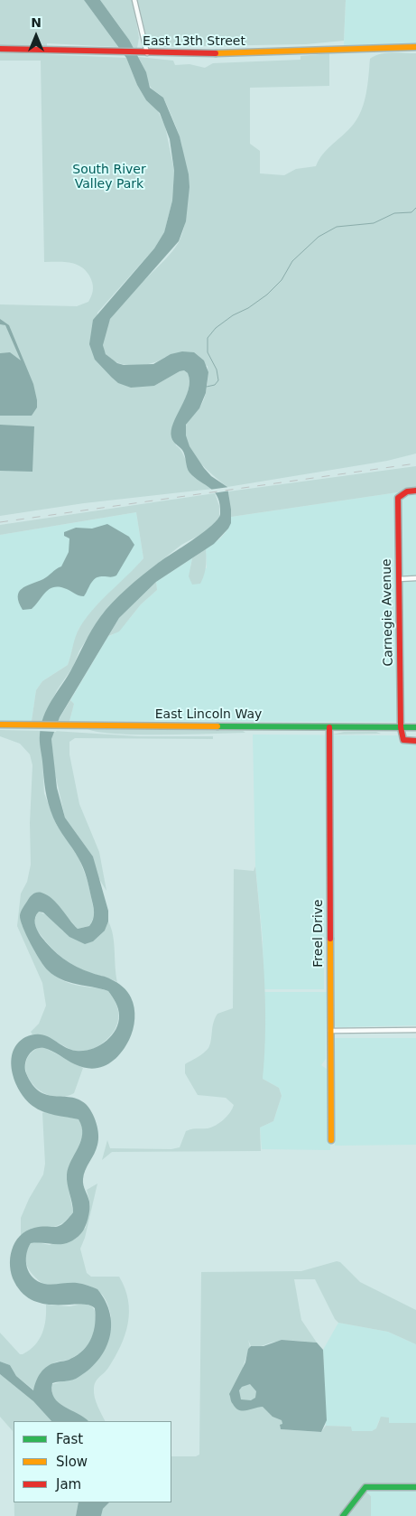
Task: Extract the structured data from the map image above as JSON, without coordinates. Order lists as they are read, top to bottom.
{
  "streets": {
    "main road": [
      "East 13th Street",
      "Carnegie Avenue",
      "East Lincoln Way",
      "Freel Drive"
    ]
  },
  "crossings": [
    ["Carnegie Avenue", "East Lincoln Way"],
    ["East Lincoln Way", "Freel Drive"]
  ],
  "parks": ["South River Valley Park"],
  "legend": ["Fast", "Slow", "Jam"],
  "north": "top"
}
